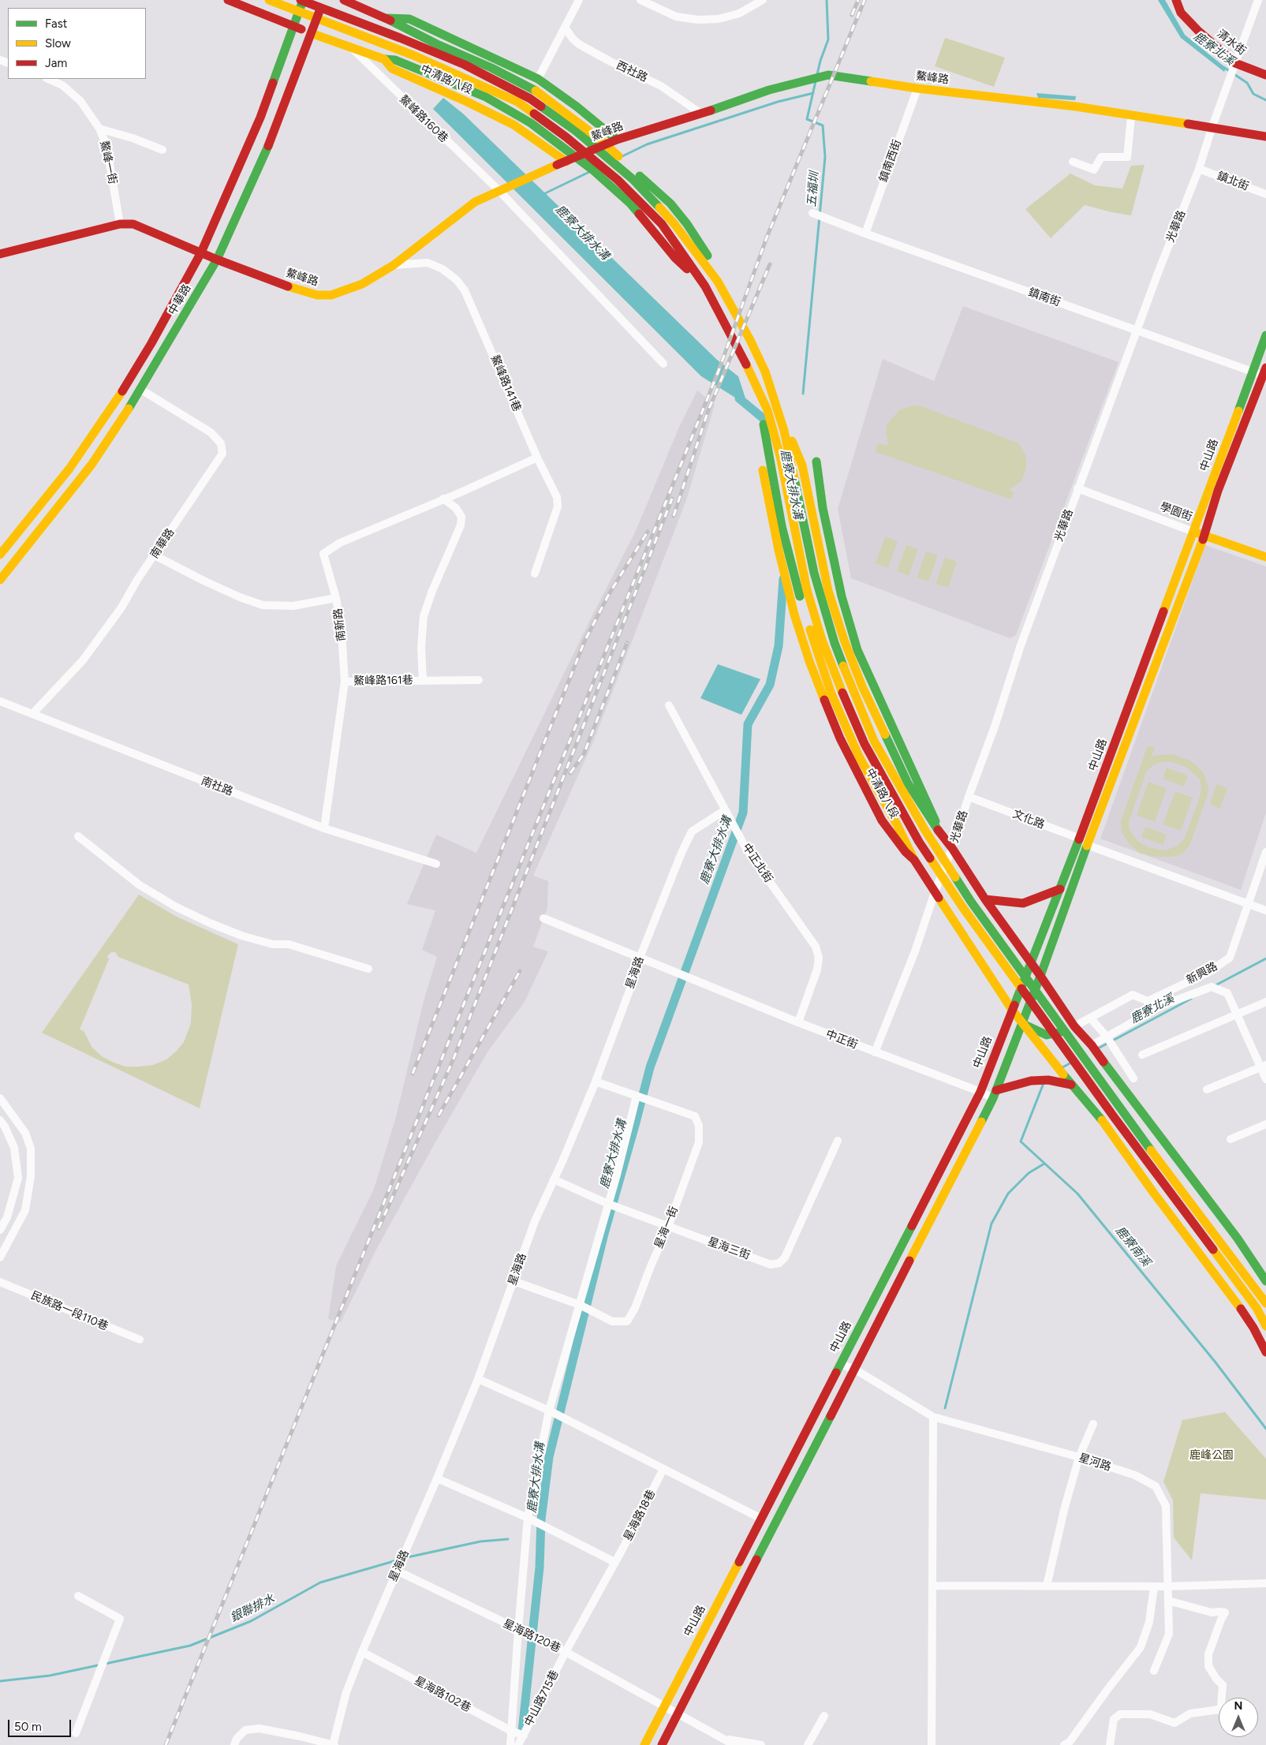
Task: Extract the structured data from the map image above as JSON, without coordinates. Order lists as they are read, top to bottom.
{
  "streets": {
    "main road": [
      "清水街",
      "鰲峰路",
      "中清路八段",
      "中華路",
      "中山路",
      "學園街"
    ],
    "street": [
      "西社路",
      "鰲峰路160巷",
      "鎮南西街",
      "鰲峰一街",
      "鎮北街",
      "光華路",
      "鎮南街",
      "鰲峰路141巷",
      "南華路",
      "南新路",
      "鰲峰路161巷",
      "南社路",
      "文化路",
      "中正北街",
      "星海路",
      "新興路",
      "中正街",
      "星海一街",
      "星海三街",
      "民族路一段110巷",
      "星河路",
      "星海路18巷",
      "星海路120巷",
      "星海路102巷",
      "中山路715巷"
    ]
  },
  "crossings": [
    ["清水街", "光華路"],
    ["西社路", "鰲峰路"],
    ["鰲峰路", "中清路八段"],
    ["鰲峰路", "鰲峰路160巷"],
    ["鰲峰路", "鎮南西街"],
    ["鰲峰路", "鰲峰一街"],
    ["鰲峰路", "光華路"],
    ["鰲峰路", "中華路"],
    ["鰲峰路", "鰲峰路141巷"],
    ["中清路八段", "鰲峰路160巷"],
    ["中清路八段", "光華路"],
    ["中清路八段", "中華路"],
    ["中清路八段", "中山路"],
    ["鎮南西街", "鎮南街"],
    ["鎮北街", "光華路"],
    ["光華路", "鎮南街"],
    ["光華路", "學園街"],
    ["光華路", "文化路"],
    ["光華路", "中正街"],
    ["鎮南街", "中山路"],
    ["中華路", "南華路"],
    ["中山路", "學園街"],
    ["中山路", "文化路"],
    ["中山路", "中正街"],
    ["中山路", "星河路"],
    ["中山路", "星海路120巷"],
    ["南華路", "南社路"],
    ["南新路", "鰲峰路161巷"],
    ["南新路", "南社路"],
    ["中正北街", "星海路"],
    ["中正北街", "中正街"],
    ["星海路", "中正街"],
    ["星海路", "星海一街"],
    ["星海路", "星海三街"],
    ["星海路", "星海路120巷"],
    ["星海路", "星海路102巷"],
    ["星海一街", "星海三街"],
    ["星海路18巷", "星海路120巷"],
    ["星海路18巷", "中山路715巷"],
    ["星海路120巷", "中山路715巷"],
    ["星海路102巷", "中山路715巷"]
  ],
  "water": [
    "鹿寮北溪",
    "五福圳",
    "鹿寮大排水溝",
    "鹿寮南溪",
    "銀聯排水"
  ],
  "parks": ["鹿峰公園"],
  "legend": ["Fast", "Slow", "Jam"],
  "scale_bar": "50 m",
  "north": "top"
}
